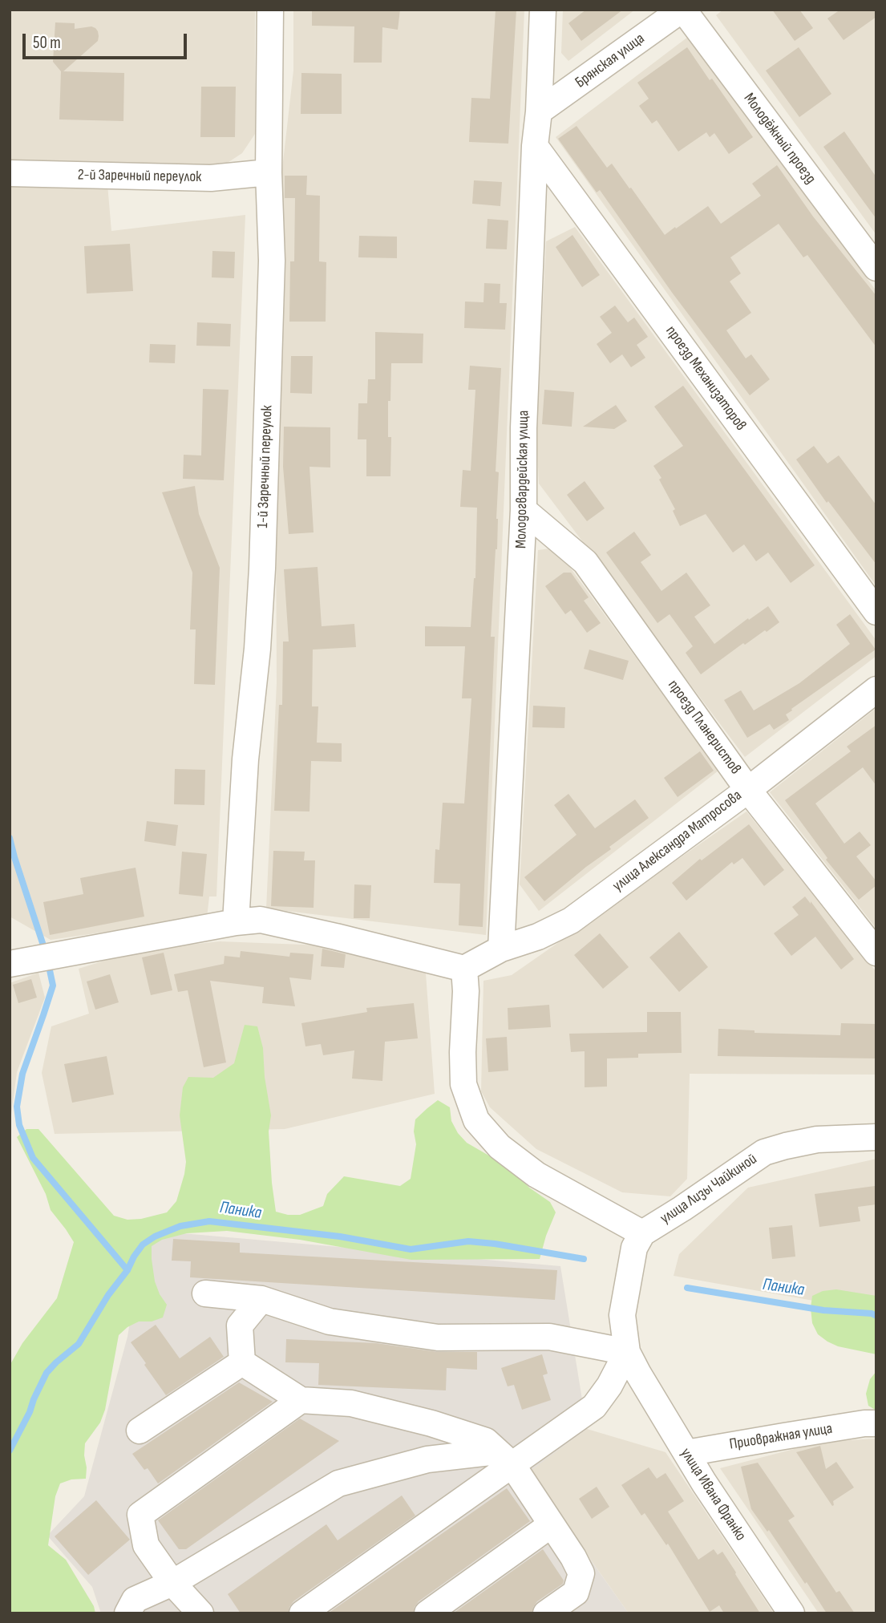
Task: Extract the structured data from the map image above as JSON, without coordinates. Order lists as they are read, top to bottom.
{
  "streets": {
    "street": [
      "Брянская улица",
      "Молодёжный проезд",
      "2-й Заречный переулок",
      "проезд Механизаторов",
      "1-й Заречный переулок",
      "Молодогвардейская улица",
      "проезд Планеристов",
      "улица Александра Матросова",
      "улица Лизы Чайкиной",
      "Приовражная улица",
      "улица Ивана Франко"
    ]
  },
  "crossings": [
    ["Брянская улица", "Молодёжный проезд"],
    ["Брянская улица", "Молодогвардейская улица"],
    ["2-й Заречный переулок", "1-й Заречный переулок"],
    ["проезд Механизаторов", "Молодогвардейская улица"],
    ["Молодогвардейская улица", "проезд Планеристов"],
    ["Молодогвардейская улица", "улица Александра Матросова"],
    ["проезд Планеристов", "улица Александра Матросова"],
    ["Приовражная улица", "улица Ивана Франко"]
  ],
  "water": ["Паника"],
  "scale_bar": "50 m"
}
